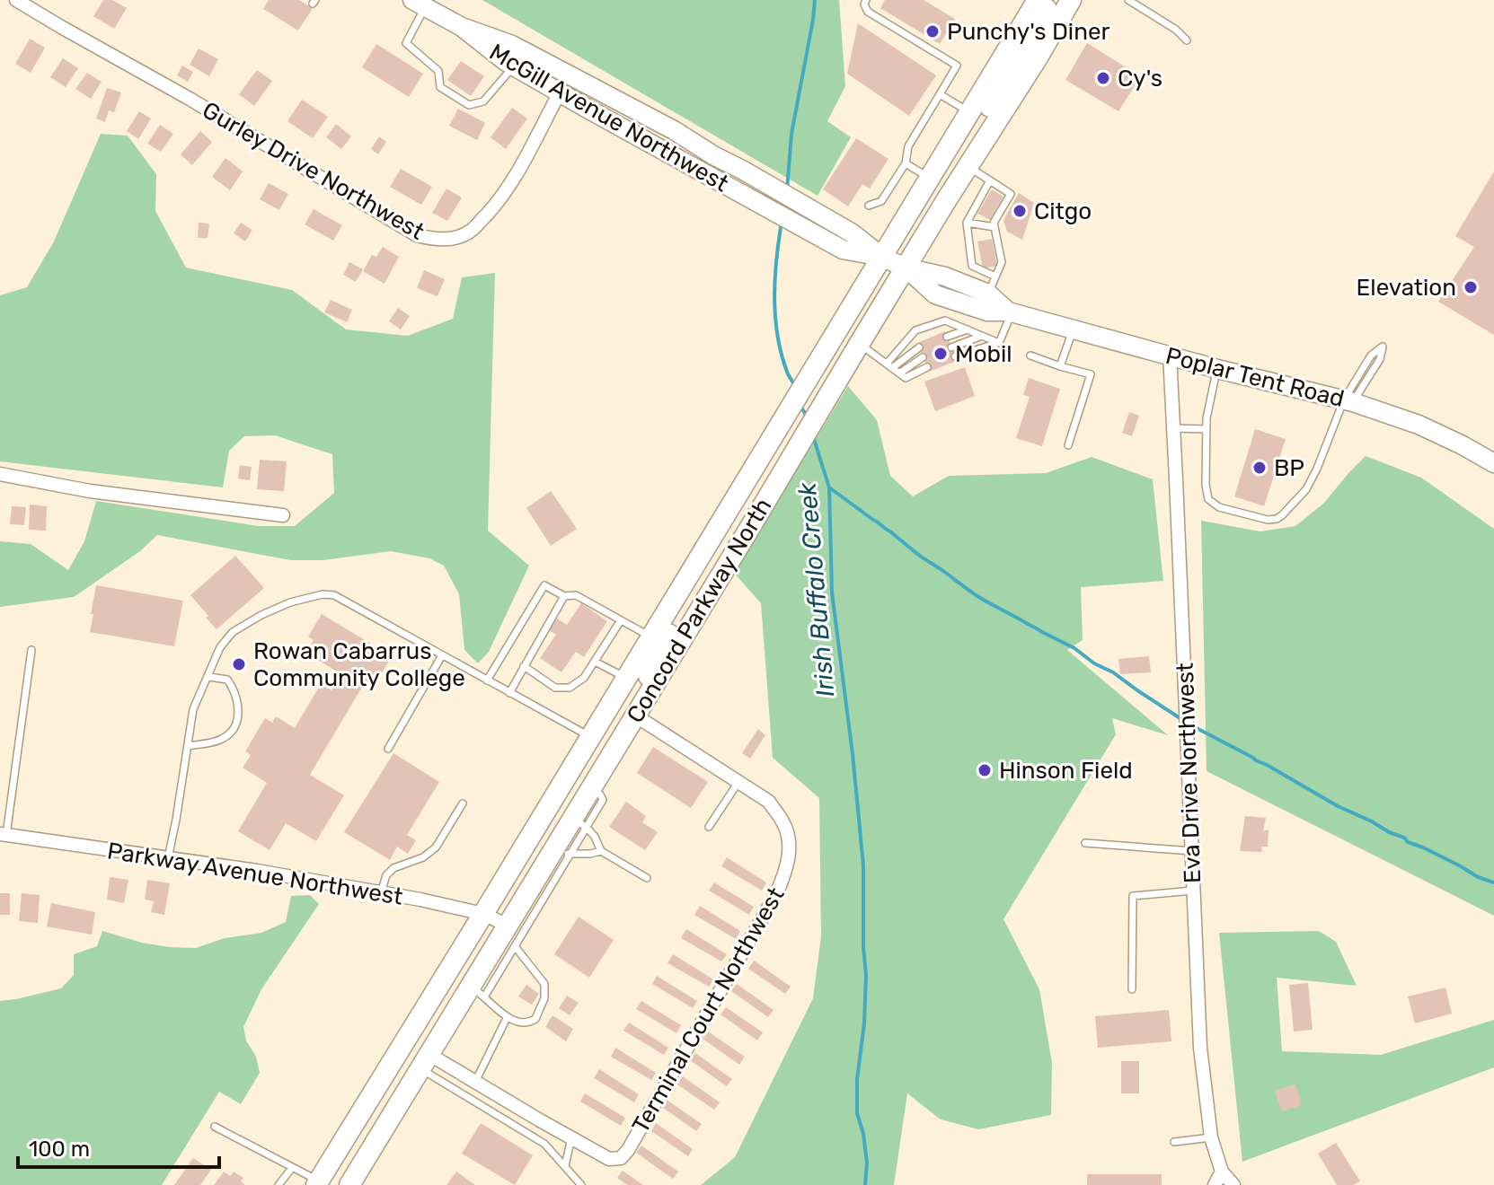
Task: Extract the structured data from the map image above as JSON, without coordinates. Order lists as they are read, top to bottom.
{
  "streets": {
    "highway": ["Concord Parkway North"],
    "main road": ["McGill Avenue Northwest", "Poplar Tent Road"],
    "street": [
      "Gurley Drive Northwest",
      "Eva Drive Northwest",
      "Parkway Avenue Northwest",
      "Terminal Court Northwest"
    ]
  },
  "crossings": [
    ["McGill Avenue Northwest", "Gurley Drive Northwest"],
    ["McGill Avenue Northwest", "Poplar Tent Road"],
    ["McGill Avenue Northwest", "Concord Parkway North"],
    ["Poplar Tent Road", "Concord Parkway North"],
    ["Poplar Tent Road", "Eva Drive Northwest"],
    ["Concord Parkway North", "Parkway Avenue Northwest"],
    ["Concord Parkway North", "Terminal Court Northwest"]
  ],
  "water": ["Irish Buffalo Creek"],
  "places": [
    "Punchy's Diner",
    "Cy's",
    "Citgo",
    "Elevation",
    "Mobil",
    "BP",
    "Rowan Cabarrus Community College",
    "Hinson Field"
  ],
  "scale_bar": "100 m"
}
